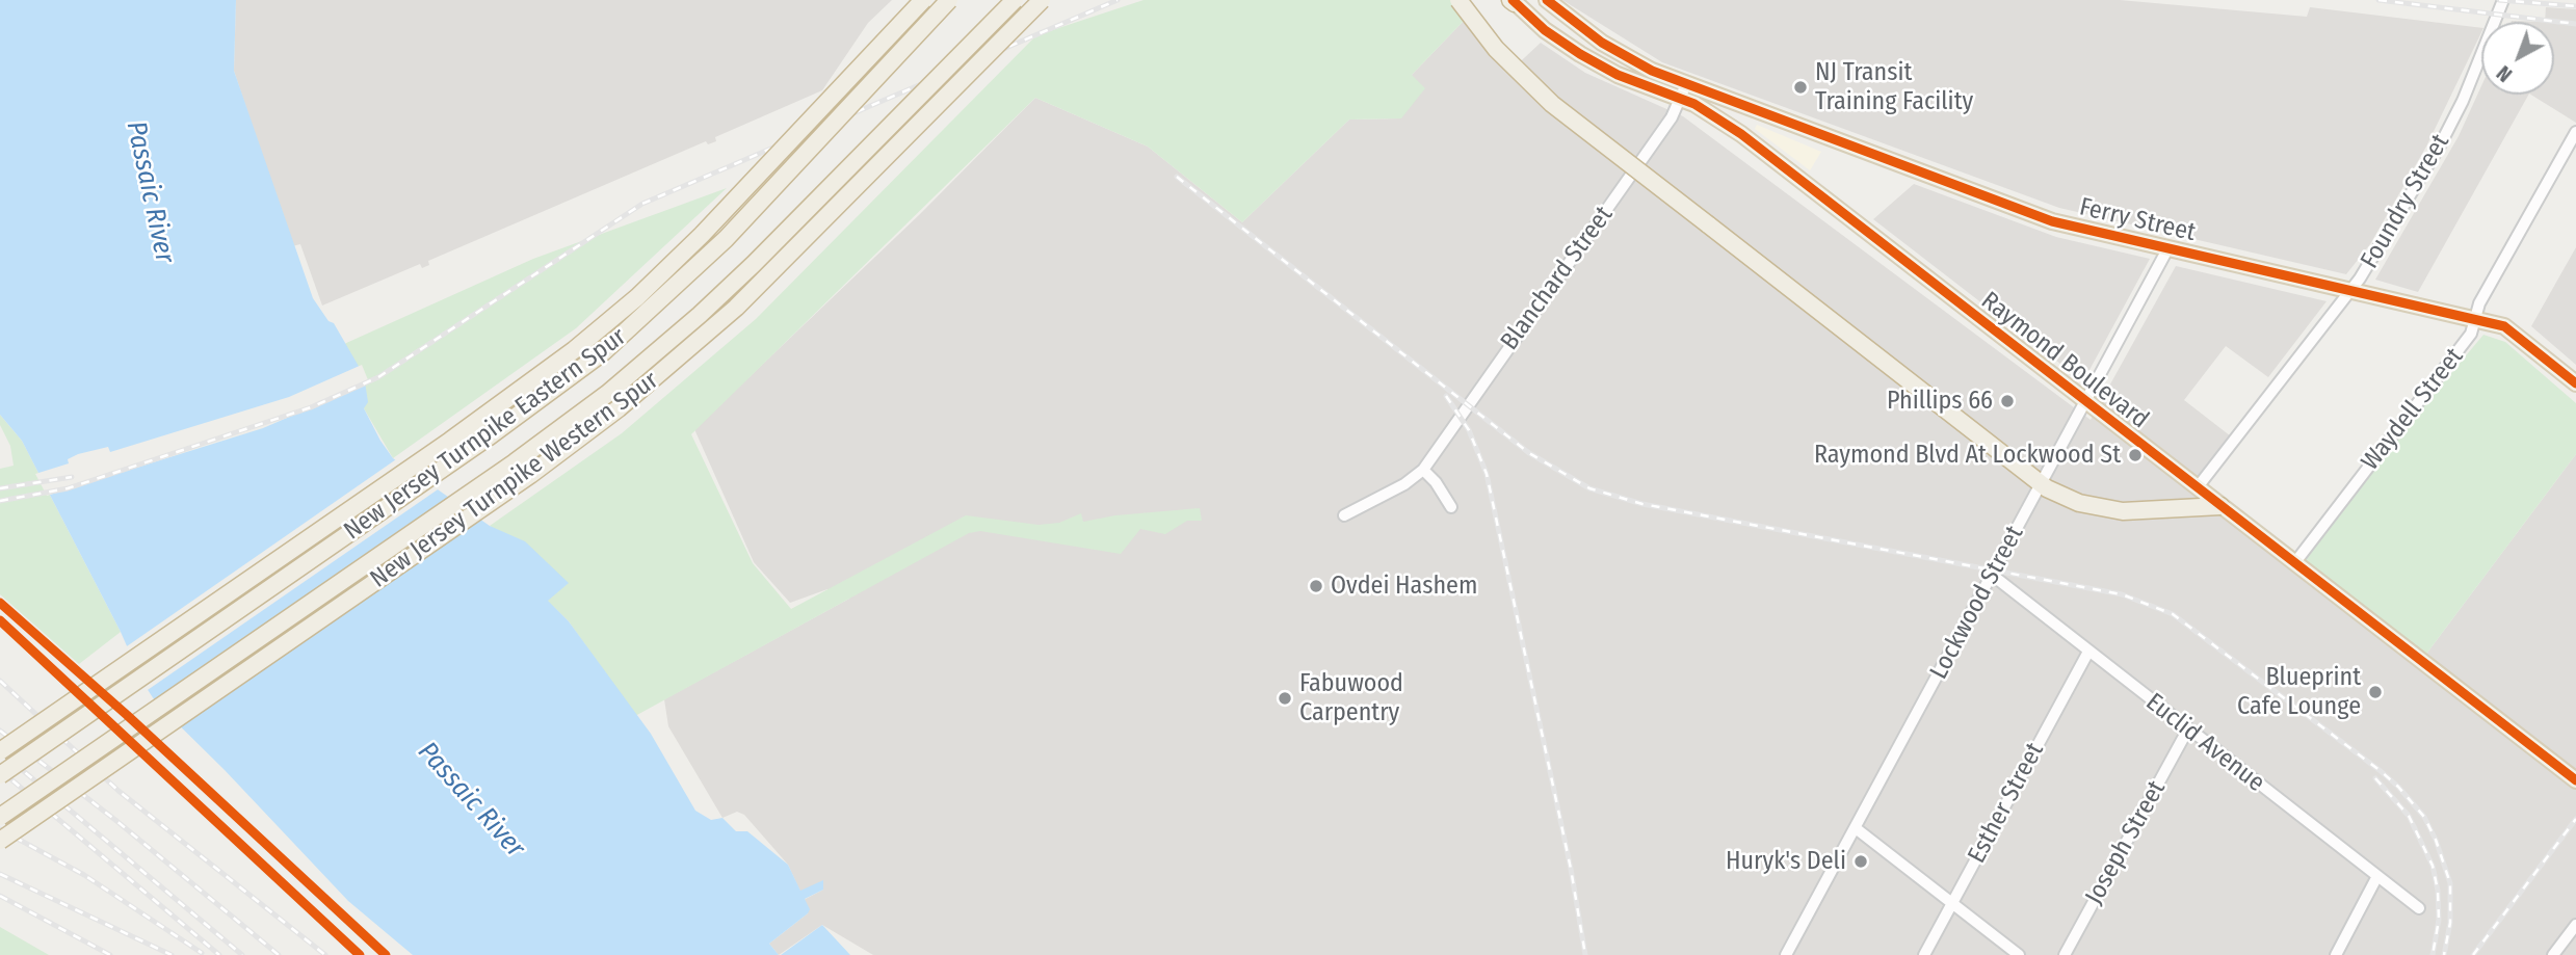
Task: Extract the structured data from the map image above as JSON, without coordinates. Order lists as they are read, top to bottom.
{
  "streets": {
    "highway": ["New Jersey Turnpike Eastern Spur", "New Jersey Turnpike Western Spur"],
    "main road": ["Ferry Street", "Raymond Boulevard"],
    "street": [
      "Foundry Street",
      "Blanchard Street",
      "Waydell Street",
      "Lockwood Street",
      "Euclid Avenue",
      "Esther Street",
      "Joseph Street"
    ]
  },
  "crossings": [
    ["Foundry Street", "Ferry Street"],
    ["Foundry Street", "Raymond Boulevard"],
    ["Ferry Street", "Blanchard Street"],
    ["Ferry Street", "Raymond Boulevard"],
    ["Ferry Street", "Waydell Street"],
    ["Ferry Street", "Lockwood Street"],
    ["Blanchard Street", "Raymond Boulevard"],
    ["Raymond Boulevard", "Waydell Street"],
    ["Raymond Boulevard", "Lockwood Street"],
    ["Lockwood Street", "Euclid Avenue"],
    ["Euclid Avenue", "Esther Street"],
    ["Euclid Avenue", "Joseph Street"]
  ],
  "water": ["Passaic River"],
  "places": [
    "NJ Transit Training Facility",
    "Phillips 66",
    "Raymond Blvd At Lockwood St",
    "Ovdei Hashem",
    "Blueprint Cafe Lounge",
    "Fabuwood Carpentry",
    "Huryk's Deli"
  ],
  "north": "bottom left"
}
